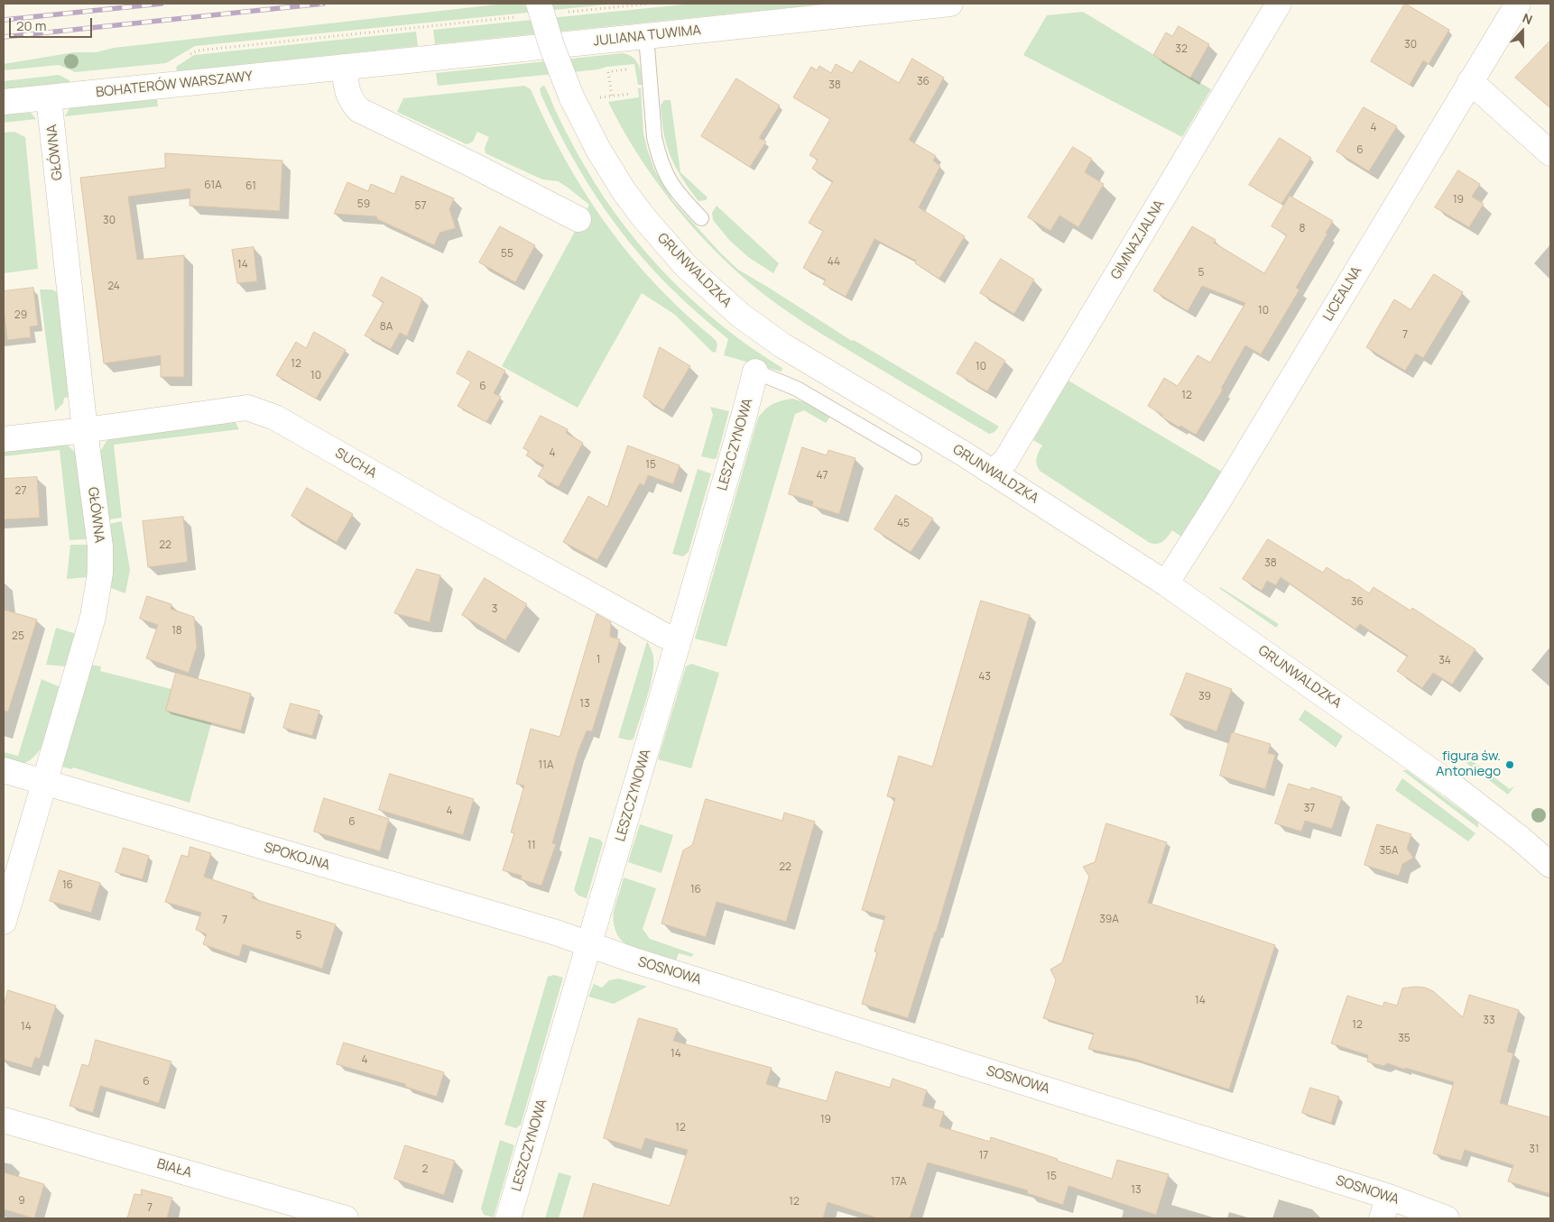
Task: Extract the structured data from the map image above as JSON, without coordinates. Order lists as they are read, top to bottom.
{
  "streets": {
    "street": [
      "JULIANA TUWIMA",
      "BOHATERÓW WARSZAWY",
      "GŁÓWNA",
      "GIMNAZJALNA",
      "GRUNWALDZKA",
      "LICEALNA",
      "LESZCZYNOWA",
      "SUCHA",
      "SPOKOJNA",
      "SOSNOWA",
      "BIAŁA"
    ]
  },
  "crossings": [
    ["JULIANA TUWIMA", "BOHATERÓW WARSZAWY"],
    ["BOHATERÓW WARSZAWY", "GŁÓWNA"],
    ["GŁÓWNA", "SUCHA"],
    ["GŁÓWNA", "SPOKOJNA"],
    ["GIMNAZJALNA", "GRUNWALDZKA"],
    ["GRUNWALDZKA", "LICEALNA"],
    ["LESZCZYNOWA", "SUCHA"],
    ["LESZCZYNOWA", "SPOKOJNA"],
    ["LESZCZYNOWA", "SOSNOWA"],
    ["SPOKOJNA", "SOSNOWA"]
  ],
  "places": ["figura św. Antoniego"],
  "house_numbers": [
    "30",
    "32",
    "36",
    "38",
    "4",
    "6",
    "61A",
    "61",
    "19",
    "59",
    "57",
    "30",
    "8",
    "55",
    "44",
    "14",
    "5",
    "24",
    "10",
    "29",
    "8A",
    "7",
    "12",
    "10",
    "10",
    "6",
    "12",
    "4",
    "15",
    "47",
    "27",
    "45",
    "22",
    "38",
    "36",
    "3",
    "18",
    "25",
    "1",
    "34",
    "43",
    "39",
    "13",
    "11A",
    "37",
    "4",
    "6",
    "11",
    "35A",
    "22",
    "16",
    "16",
    "39A",
    "7",
    "5",
    "14",
    "33",
    "12",
    "14",
    "35",
    "14",
    "4",
    "6",
    "19",
    "12",
    "31",
    "17",
    "2",
    "15",
    "17A",
    "13",
    "9",
    "12",
    "7"
  ],
  "scale_bar": "20 m",
  "north": "top"
}
